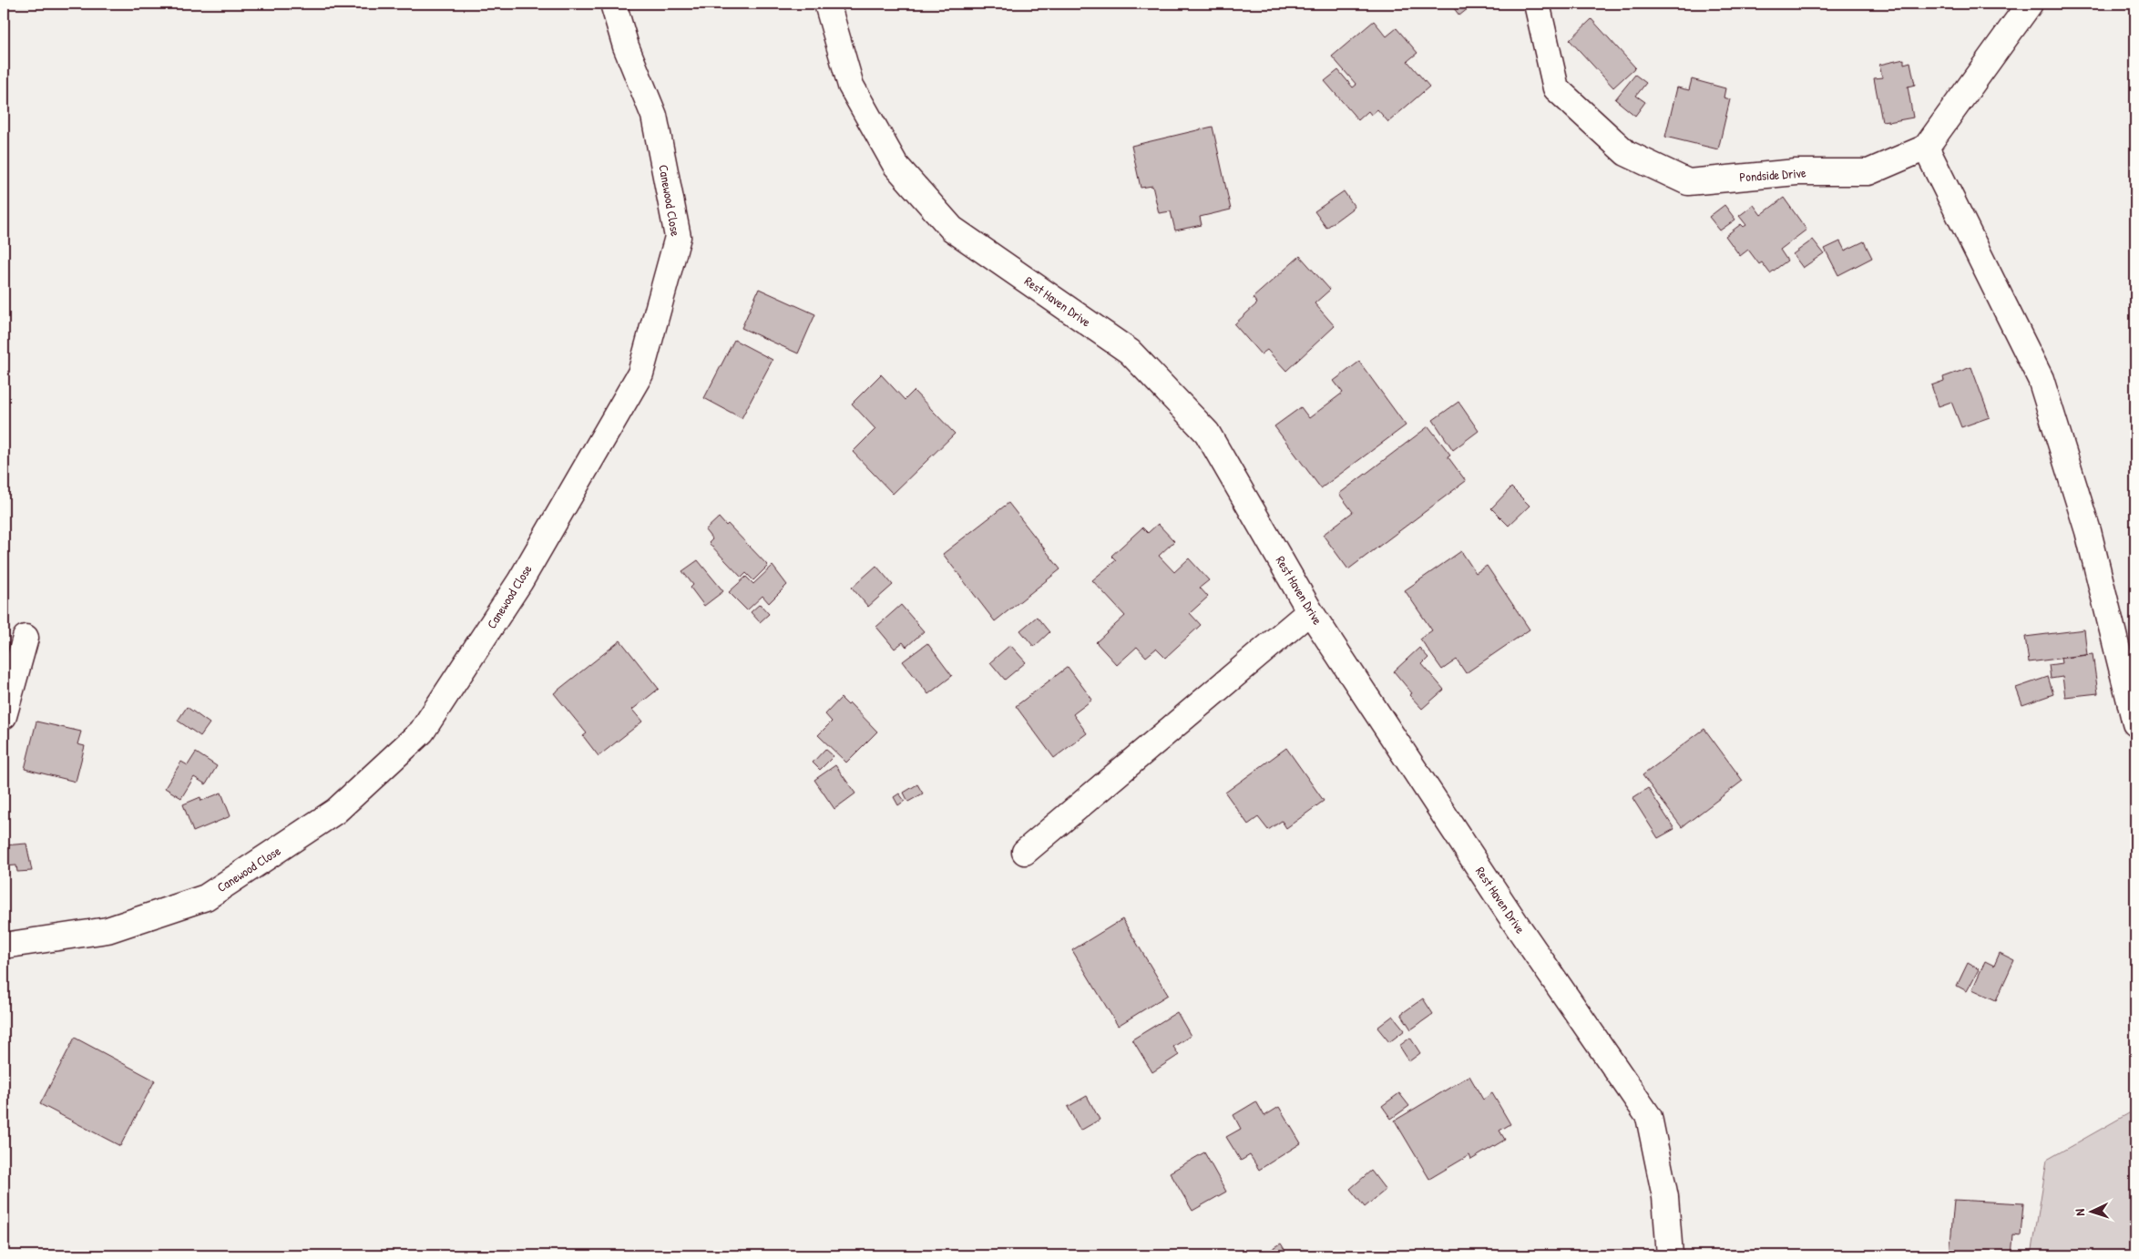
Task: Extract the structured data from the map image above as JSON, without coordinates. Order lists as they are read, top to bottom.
{
  "streets": {
    "street": ["Pondside Drive", "Canewood Close", "Rest Haven Drive"]
  },
  "north": "left"
}
